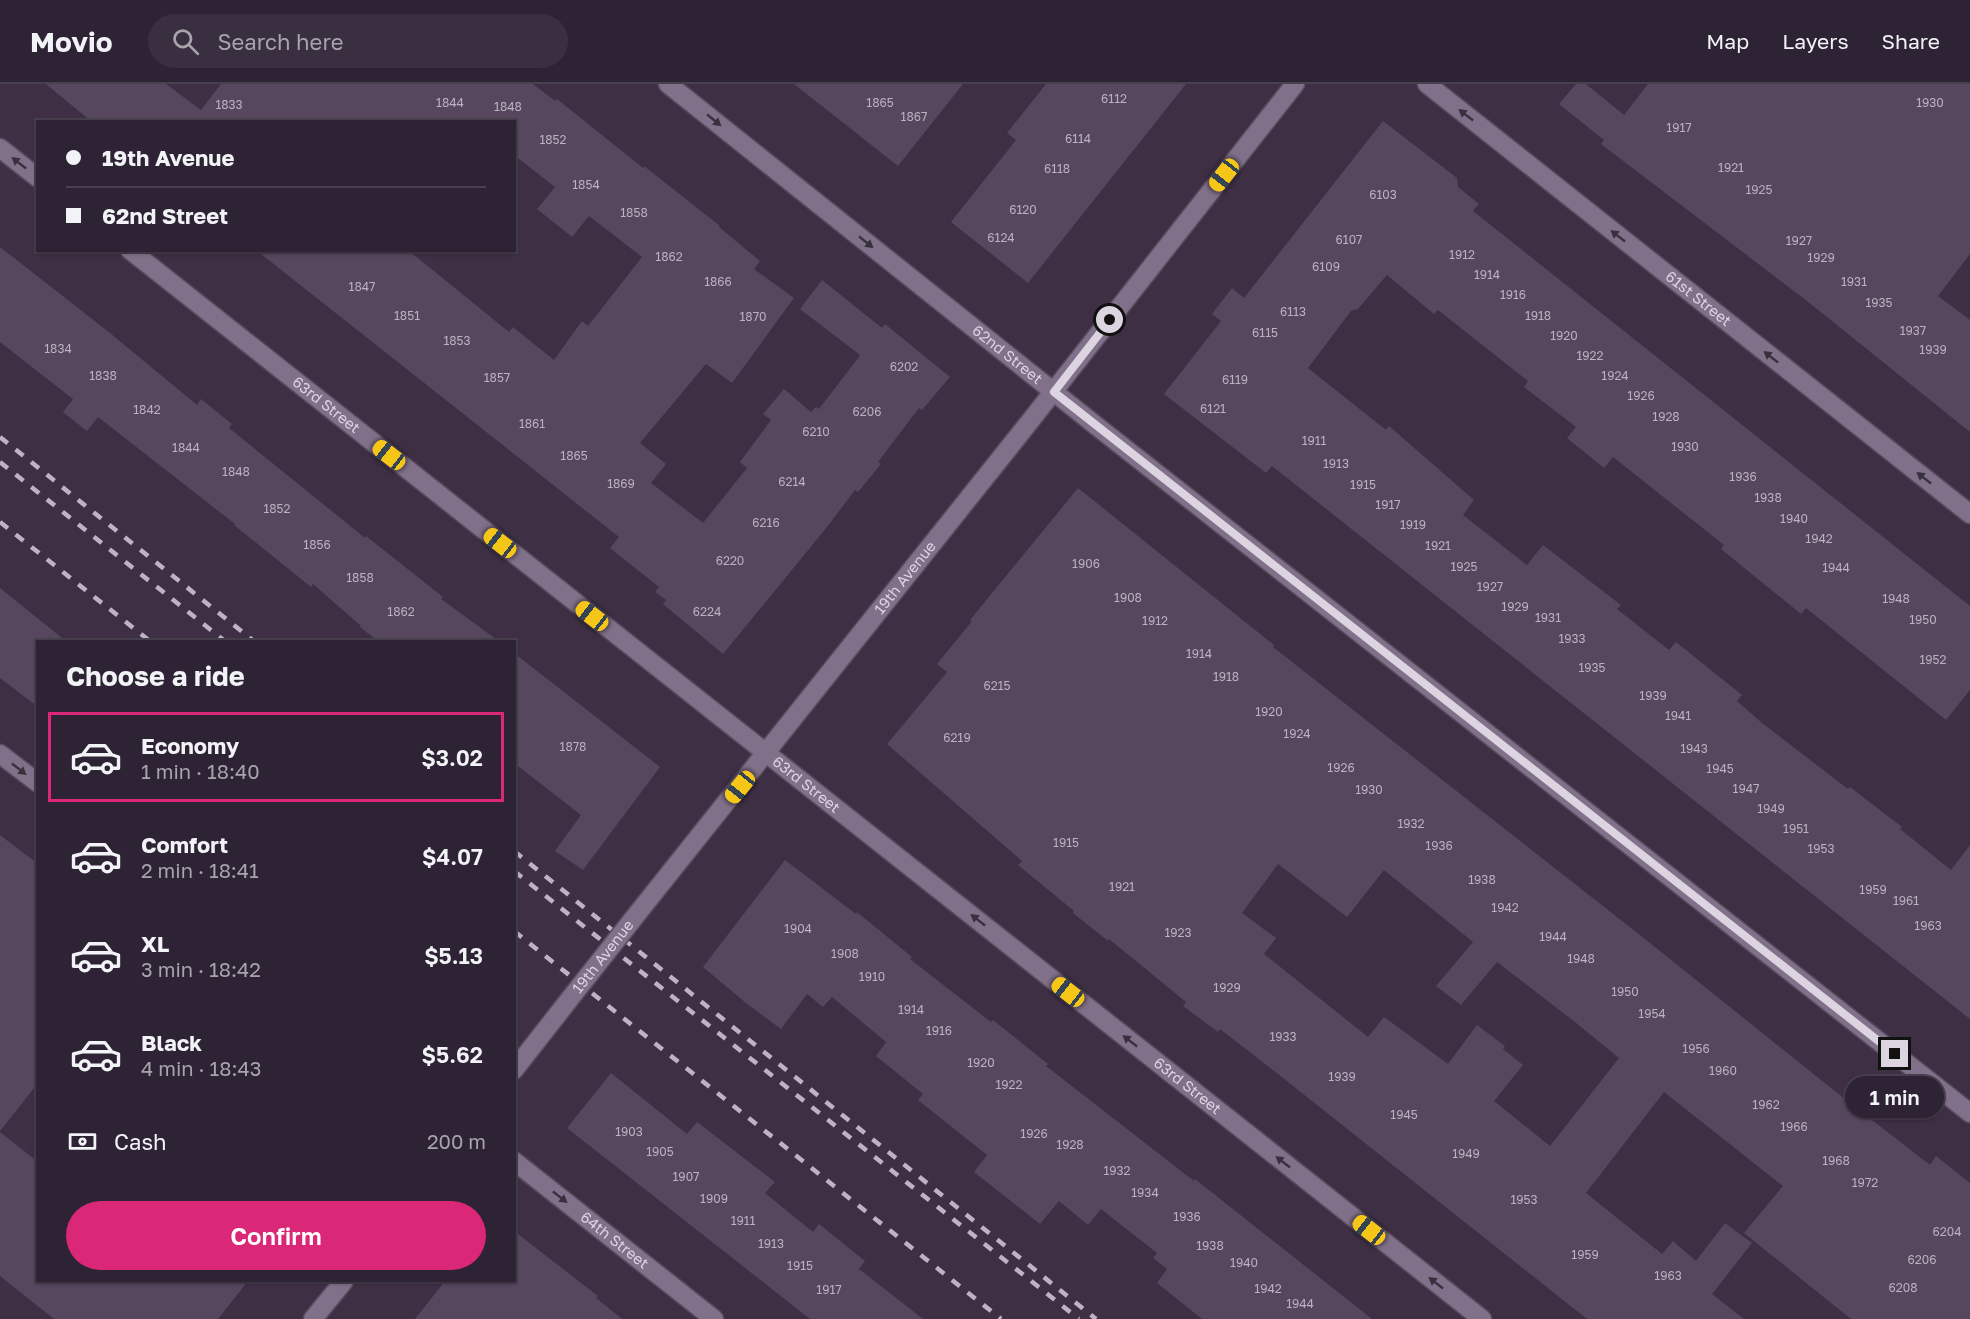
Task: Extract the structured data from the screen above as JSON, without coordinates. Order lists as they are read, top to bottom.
{
  "streets": {
    "street": [
      "61st Street",
      "62nd Street",
      "63rd Street",
      "19th Avenue",
      "64th Street"
    ]
  },
  "crossings": [
    ["62nd Street", "19th Avenue"],
    ["63rd Street", "19th Avenue"]
  ],
  "one_way": ["61st Street", "63rd Street", "64th Street"],
  "house_numbers": [
    "6112",
    "1844",
    "1865",
    "1930",
    "1833",
    "1848",
    "1867",
    "1917",
    "6114",
    "1852",
    "1921",
    "6118",
    "1854",
    "1925",
    "6103",
    "6120",
    "1858",
    "6124",
    "6107",
    "1927",
    "1912",
    "1862",
    "1929",
    "6109",
    "1914",
    "1866",
    "1931",
    "1847",
    "1916",
    "1935",
    "6113",
    "1851",
    "1918",
    "1870",
    "1937",
    "6115",
    "1920",
    "1853",
    "1834",
    "1939",
    "1922",
    "6202",
    "1838",
    "1924",
    "1857",
    "6119",
    "1926",
    "6121",
    "1842",
    "6206",
    "1928",
    "1861",
    "6210",
    "1911",
    "1930",
    "1844",
    "1865",
    "1913",
    "1848",
    "1936",
    "6214",
    "1869",
    "1915",
    "1938",
    "1917",
    "1852",
    "1940",
    "6216",
    "1919",
    "1942",
    "1856",
    "1921",
    "6220",
    "1906",
    "1925",
    "1944",
    "1858",
    "1927",
    "1908",
    "1948",
    "1929",
    "1862",
    "6224",
    "1931",
    "1950",
    "1912",
    "1933",
    "1914",
    "1952",
    "1935",
    "1918",
    "6215",
    "1939",
    "1920",
    "1941",
    "1924",
    "6219",
    "1878",
    "1943",
    "1926",
    "1945",
    "1947",
    "1930",
    "1949",
    "1932",
    "1951",
    "1915",
    "1936",
    "1953",
    "1938",
    "1921",
    "1959",
    "1961",
    "1942",
    "1963",
    "1904",
    "1923",
    "1944",
    "1908",
    "1948",
    "1910",
    "1929",
    "1950",
    "1914",
    "1954",
    "1916",
    "1933",
    "1956",
    "1920",
    "1960",
    "1939",
    "1922",
    "1962",
    "1945",
    "1966",
    "1903",
    "1926",
    "1928",
    "1905",
    "1949",
    "1968",
    "1932",
    "1907",
    "1972",
    "1934",
    "1909",
    "1953",
    "1936",
    "1911",
    "6204",
    "1913",
    "1938",
    "1959",
    "6206",
    "1940",
    "1915",
    "1963",
    "6208",
    "1942",
    "1917",
    "1944"
  ],
  "page": {
    "header": "Movio",
    "search": "Search here",
    "nav": ["Map", "Layers", "Share"],
    "banner": ["19th Avenue", "62nd Street"],
    "heading": "Choose a ride",
    "list": [
      {
        "name": "Economy",
        "note": "1 min · 18:40",
        "value": "$3.02"
      },
      {
        "name": "Comfort",
        "note": "2 min · 18:41",
        "value": "$4.07"
      },
      {
        "name": "XL",
        "note": "3 min · 18:42",
        "value": "$5.13"
      },
      {
        "name": "Black",
        "note": "4 min · 18:43",
        "value": "$5.62"
      }
    ],
    "bubble": "1 min",
    "pay": ["Cash", "200 m"],
    "buttons": "Confirm"
  }
}
